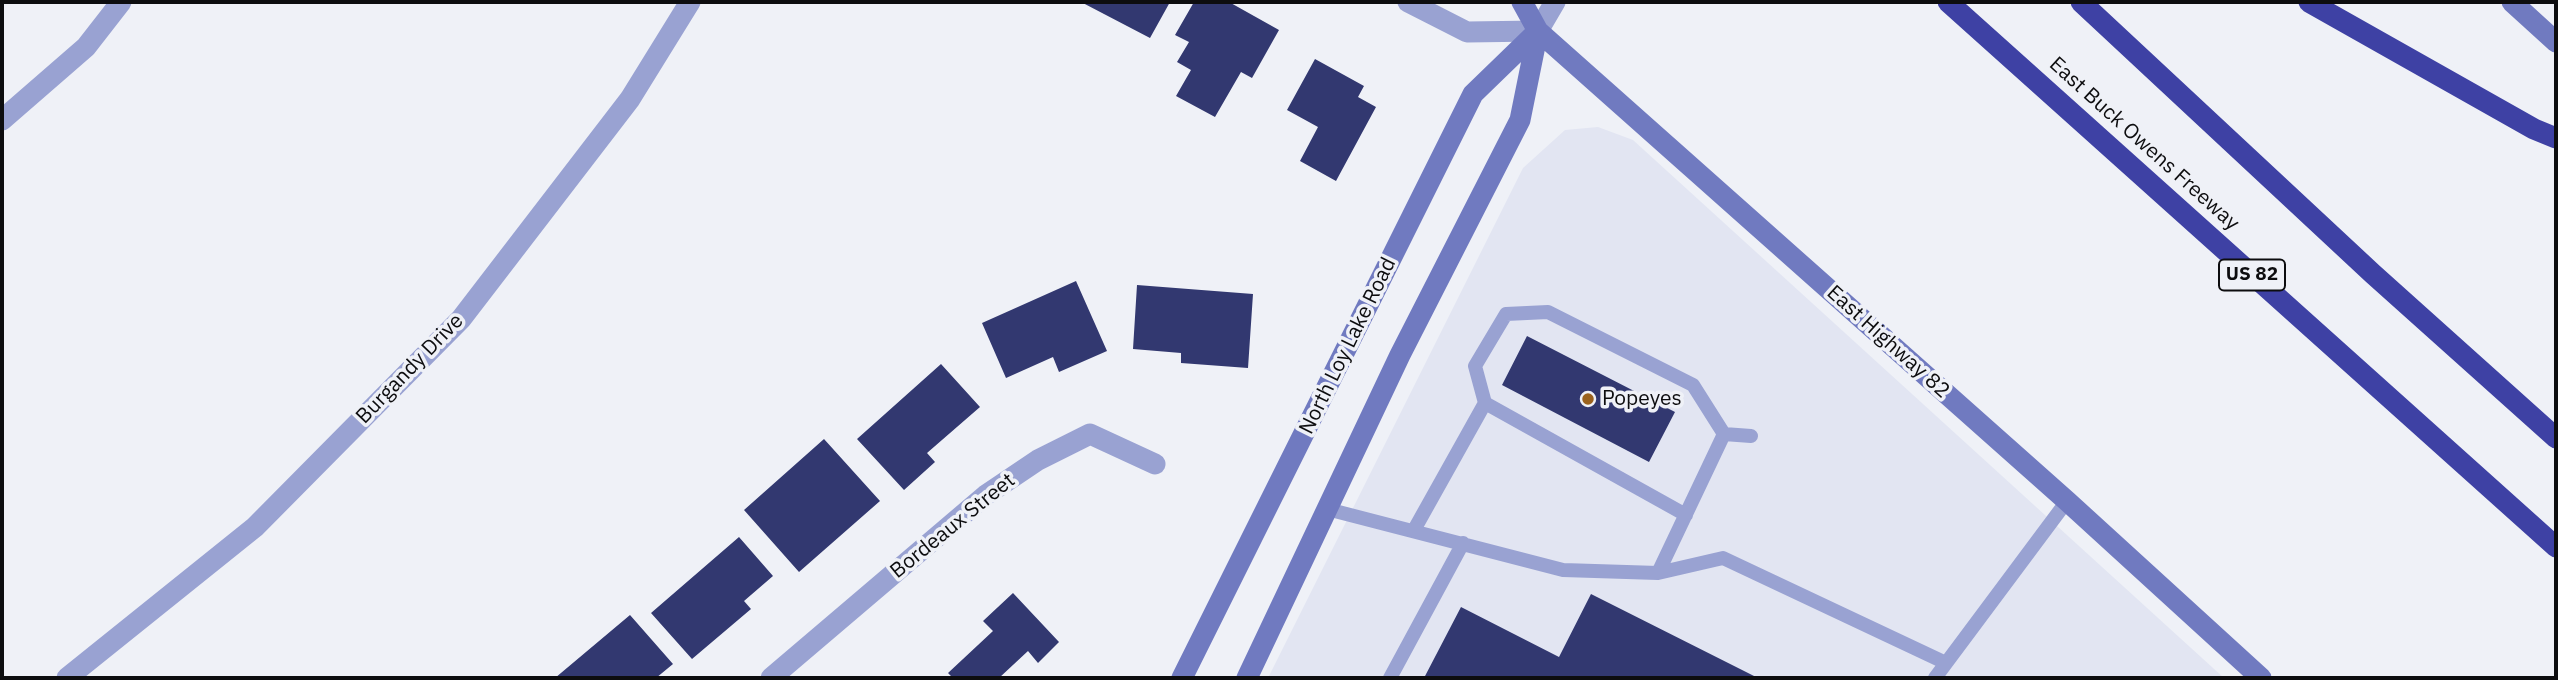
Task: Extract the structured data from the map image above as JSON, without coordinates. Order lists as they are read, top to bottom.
{
  "streets": {
    "highway": ["East Buck Owens Freeway", "US 82"],
    "main road": ["East Highway 82", "North Loy Lake Road"],
    "street": ["Burgandy Drive", "Bordeaux Street"]
  },
  "crossings": [
    ["East Highway 82", "North Loy Lake Road"]
  ],
  "places": ["Popeyes"]
}
